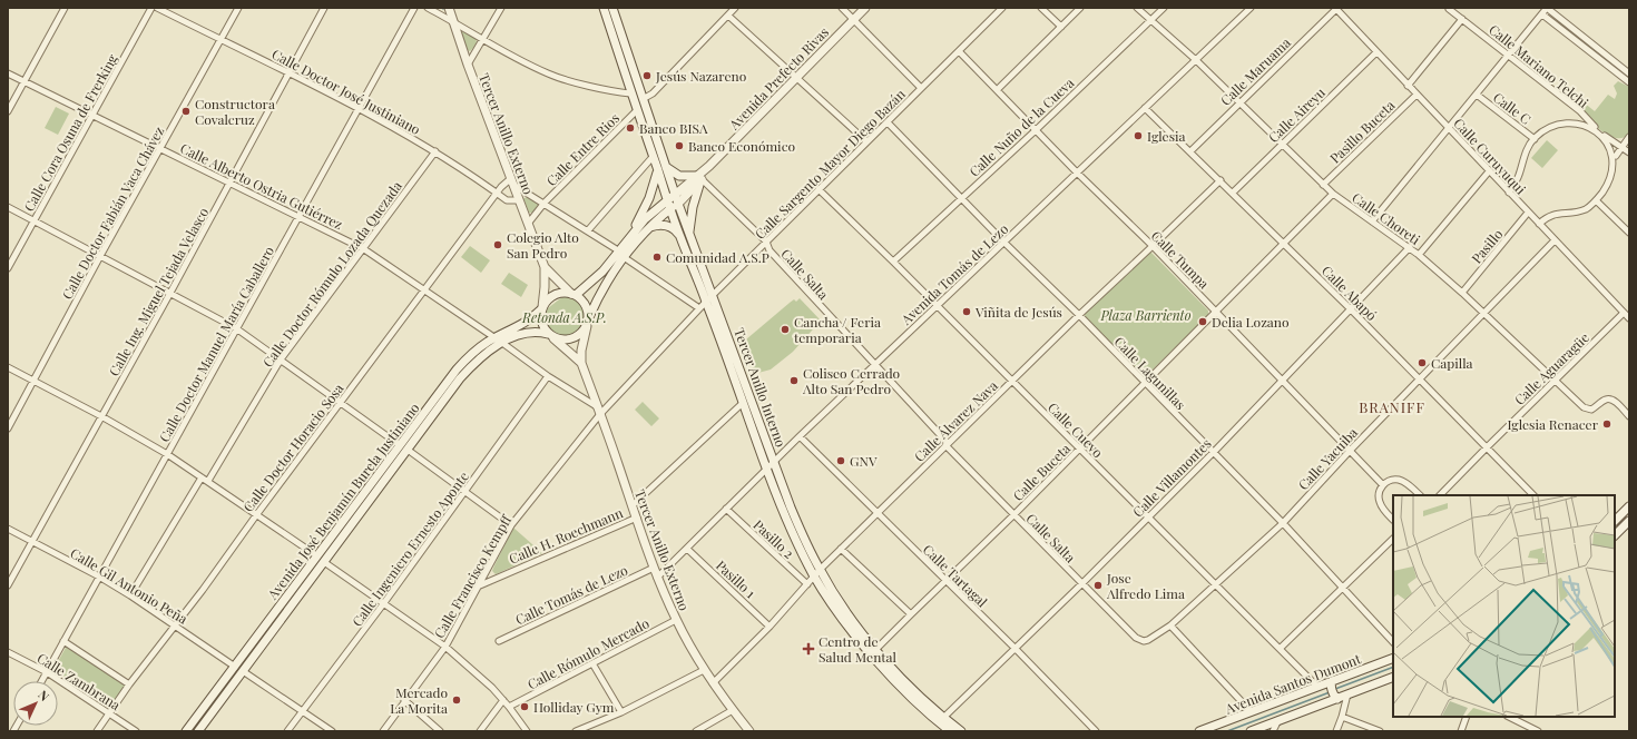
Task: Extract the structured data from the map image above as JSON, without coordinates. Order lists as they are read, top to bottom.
{
  "streets": {
    "main road": [
      "Avenida Prefecto Rivas",
      "Tercer Anillo Externo",
      "Tercer Anillo Interno",
      "Avenida José Benjamín Burela Justiniano",
      "Avenida Santos Dumont"
    ],
    "street": [
      "Calle Mariano Telchi",
      "Calle Maruama",
      "Calle Doctor José Justiniano",
      "Calle C",
      "Calle Aireyu",
      "Calle Nuño de la Cueva",
      "Pasillo Buceta",
      "Calle Cora Osuna de Frerking",
      "Calle Entre Rios",
      "Calle Curuyuqui",
      "Calle Sargento Mayor Diego Bazán",
      "Calle Alberto Ostria Gutiérrez",
      "Calle Doctor Fabián Vaca Chávez",
      "Calle Choreti",
      "Pasillo",
      "Calle Tumpa",
      "Calle Doctor Rómulo Lozada Quezada",
      "Calle Salta",
      "Avenida Tomás de Lezo",
      "Calle Ing. Miguel Tejada Velasco",
      "Calle Abapó",
      "Calle Doctor Manuel María Caballero",
      "Calle Aguaragüe",
      "Calle Lagunillas",
      "Calle Álvarez Nava",
      "Calle Cuevo",
      "Calle Doctor Horacio Sosa",
      "Calle Yacuiba",
      "Calle Buceta",
      "Calle Villamontes",
      "Calle H. Roechmann",
      "Pasillo 2",
      "Calle Ingeniero Ernesto Aponte",
      "Calle Tartagal",
      "Calle Francisco Kempff",
      "Pasillo 1",
      "Calle Gil Antonio Peña",
      "Calle Tomás de Lezo",
      "Calle Rómulo Mercado",
      "Calle Zambrana"
    ]
  },
  "crossings": [
    ["Calle Mariano Telchi", "Calle C"],
    ["Calle Mariano Telchi", "Calle Curuyuqui"],
    ["Calle Mariano Telchi", "Pasillo"],
    ["Calle Maruama", "Calle Curuyuqui"],
    ["Calle Maruama", "Calle Choreti"],
    ["Calle Maruama", "Calle Abapó"],
    ["Avenida Prefecto Rivas", "Tercer Anillo Externo"],
    ["Avenida Prefecto Rivas", "Calle Salta"],
    ["Avenida Prefecto Rivas", "Tercer Anillo Interno"],
    ["Avenida Prefecto Rivas", "Avenida José Benjamín Burela Justiniano"],
    ["Calle Doctor José Justiniano", "Tercer Anillo Externo"],
    ["Calle Doctor José Justiniano", "Calle Doctor Fabián Vaca Chávez"],
    ["Calle Doctor José Justiniano", "Calle Doctor Rómulo Lozada Quezada"],
    ["Calle Doctor José Justiniano", "Calle Ing. Miguel Tejada Velasco"],
    ["Calle Doctor José Justiniano", "Calle Doctor Manuel María Caballero"],
    ["Calle Doctor José Justiniano", "Calle Doctor Horacio Sosa"],
    ["Calle C", "Calle Curuyuqui"],
    ["Calle C", "Pasillo"],
    ["Calle Aireyu", "Calle Curuyuqui"],
    ["Calle Aireyu", "Calle Choreti"],
    ["Calle Aireyu", "Calle Abapó"],
    ["Calle Nuño de la Cueva", "Calle Choreti"],
    ["Calle Nuño de la Cueva", "Calle Tumpa"],
    ["Calle Nuño de la Cueva", "Calle Lagunillas"],
    ["Calle Nuño de la Cueva", "Calle Cuevo"],
    ["Pasillo Buceta", "Calle Curuyuqui"],
    ["Pasillo Buceta", "Calle Choreti"],
    ["Calle Cora Osuna de Frerking", "Calle Alberto Ostria Gutiérrez"],
    ["Tercer Anillo Externo", "Calle Entre Rios"],
    ["Tercer Anillo Externo", "Calle Sargento Mayor Diego Bazán"],
    ["Tercer Anillo Externo", "Avenida Tomás de Lezo"],
    ["Tercer Anillo Externo", "Calle Álvarez Nava"],
    ["Tercer Anillo Externo", "Calle Doctor Horacio Sosa"],
    ["Tercer Anillo Externo", "Avenida José Benjamín Burela Justiniano"],
    ["Tercer Anillo Externo", "Calle H. Roechmann"],
    ["Tercer Anillo Externo", "Calle Francisco Kempff"],
    ["Tercer Anillo Externo", "Calle Tomás de Lezo"],
    ["Tercer Anillo Externo", "Calle Rómulo Mercado"],
    ["Calle Entre Rios", "Tercer Anillo Interno"],
    ["Calle Curuyuqui", "Pasillo"],
    ["Calle Curuyuqui", "Calle Aguaragüe"],
    ["Calle Curuyuqui", "Calle Yacuiba"],
    ["Calle Sargento Mayor Diego Bazán", "Calle Tumpa"],
    ["Calle Sargento Mayor Diego Bazán", "Calle Salta"],
    ["Calle Sargento Mayor Diego Bazán", "Calle Lagunillas"],
    ["Calle Sargento Mayor Diego Bazán", "Tercer Anillo Interno"],
    ["Calle Sargento Mayor Diego Bazán", "Calle Cuevo"],
    ["Calle Sargento Mayor Diego Bazán", "Calle Francisco Kempff"],
    ["Calle Alberto Ostria Gutiérrez", "Calle Doctor Fabián Vaca Chávez"],
    ["Calle Alberto Ostria Gutiérrez", "Calle Doctor Rómulo Lozada Quezada"],
    ["Calle Alberto Ostria Gutiérrez", "Calle Ing. Miguel Tejada Velasco"],
    ["Calle Alberto Ostria Gutiérrez", "Calle Doctor Manuel María Caballero"],
    ["Calle Alberto Ostria Gutiérrez", "Calle Doctor Horacio Sosa"],
    ["Calle Alberto Ostria Gutiérrez", "Avenida José Benjamín Burela Justiniano"],
    ["Calle Choreti", "Pasillo"],
    ["Calle Choreti", "Avenida Tomás de Lezo"],
    ["Calle Choreti", "Calle Aguaragüe"],
    ["Calle Choreti", "Calle Yacuiba"],
    ["Calle Choreti", "Calle Buceta"],
    ["Calle Choreti", "Calle Villamontes"],
    ["Calle Tumpa", "Avenida Tomás de Lezo"],
    ["Calle Tumpa", "Calle Álvarez Nava"],
    ["Calle Tumpa", "Calle Yacuiba"],
    ["Calle Tumpa", "Calle Buceta"],
    ["Calle Tumpa", "Calle Villamontes"],
    ["Calle Salta", "Avenida Tomás de Lezo"],
    ["Calle Salta", "Calle Álvarez Nava"],
    ["Calle Salta", "Calle Yacuiba"],
    ["Calle Salta", "Calle Buceta"],
    ["Calle Salta", "Calle Villamontes"],
    ["Avenida Tomás de Lezo", "Calle Abapó"],
    ["Avenida Tomás de Lezo", "Calle Lagunillas"],
    ["Avenida Tomás de Lezo", "Tercer Anillo Interno"],
    ["Avenida Tomás de Lezo", "Calle Cuevo"],
    ["Avenida Tomás de Lezo", "Pasillo 2"],
    ["Avenida Tomás de Lezo", "Calle Tartagal"],
    ["Avenida Tomás de Lezo", "Pasillo 1"],
    ["Calle Ing. Miguel Tejada Velasco", "Calle Gil Antonio Peña"],
    ["Calle Abapó", "Calle Aguaragüe"],
    ["Calle Abapó", "Calle Álvarez Nava"],
    ["Calle Abapó", "Calle Yacuiba"],
    ["Calle Abapó", "Calle Buceta"],
    ["Calle Abapó", "Calle Villamontes"],
    ["Calle Doctor Manuel María Caballero", "Calle Gil Antonio Peña"],
    ["Calle Doctor Manuel María Caballero", "Calle Zambrana"],
    ["Calle Lagunillas", "Calle Álvarez Nava"],
    ["Calle Lagunillas", "Calle Yacuiba"],
    ["Calle Lagunillas", "Calle Buceta"],
    ["Calle Lagunillas", "Calle Villamontes"],
    ["Tercer Anillo Interno", "Calle Álvarez Nava"],
    ["Tercer Anillo Interno", "Calle Buceta"],
    ["Tercer Anillo Interno", "Calle Villamontes"],
    ["Calle Álvarez Nava", "Calle Cuevo"],
    ["Calle Álvarez Nava", "Pasillo 2"],
    ["Calle Álvarez Nava", "Calle Tartagal"],
    ["Calle Álvarez Nava", "Pasillo 1"],
    ["Calle Cuevo", "Calle Yacuiba"],
    ["Calle Cuevo", "Calle Buceta"],
    ["Calle Cuevo", "Calle Villamontes"],
    ["Calle Cuevo", "Avenida Santos Dumont"],
    ["Calle Doctor Horacio Sosa", "Calle Gil Antonio Peña"],
    ["Calle Doctor Horacio Sosa", "Calle Zambrana"],
    ["Calle Buceta", "Calle Tartagal"],
    ["Calle Villamontes", "Calle Tartagal"],
    ["Avenida José Benjamín Burela Justiniano", "Calle Gil Antonio Peña"],
    ["Calle H. Roechmann", "Calle Francisco Kempff"]
  ],
  "districts": ["BRANIFF"],
  "parks": ["Plaza Barriento", "Retonda A.S.P."],
  "places": {
    "other": [
      "Jesús Nazareno",
      "Constructora Covalcruz",
      "Banco BISA",
      "Iglesia",
      "Banco Económico",
      "Colegio Alto San Pedro",
      "Comunidad A.S.P",
      "Viñita de Jesús",
      "Delia Lozano",
      "Cancha / Feria temporaria",
      "Capilla",
      "Coliseo Cerrado Alto San Pedro",
      "Iglesia Renacer",
      "GNV",
      "Jose Alfredo Lima",
      "Mercado La Morita",
      "Holliday Gym"
    ],
    "health": ["Centro de Salud Mental"]
  },
  "north": "top right"
}
